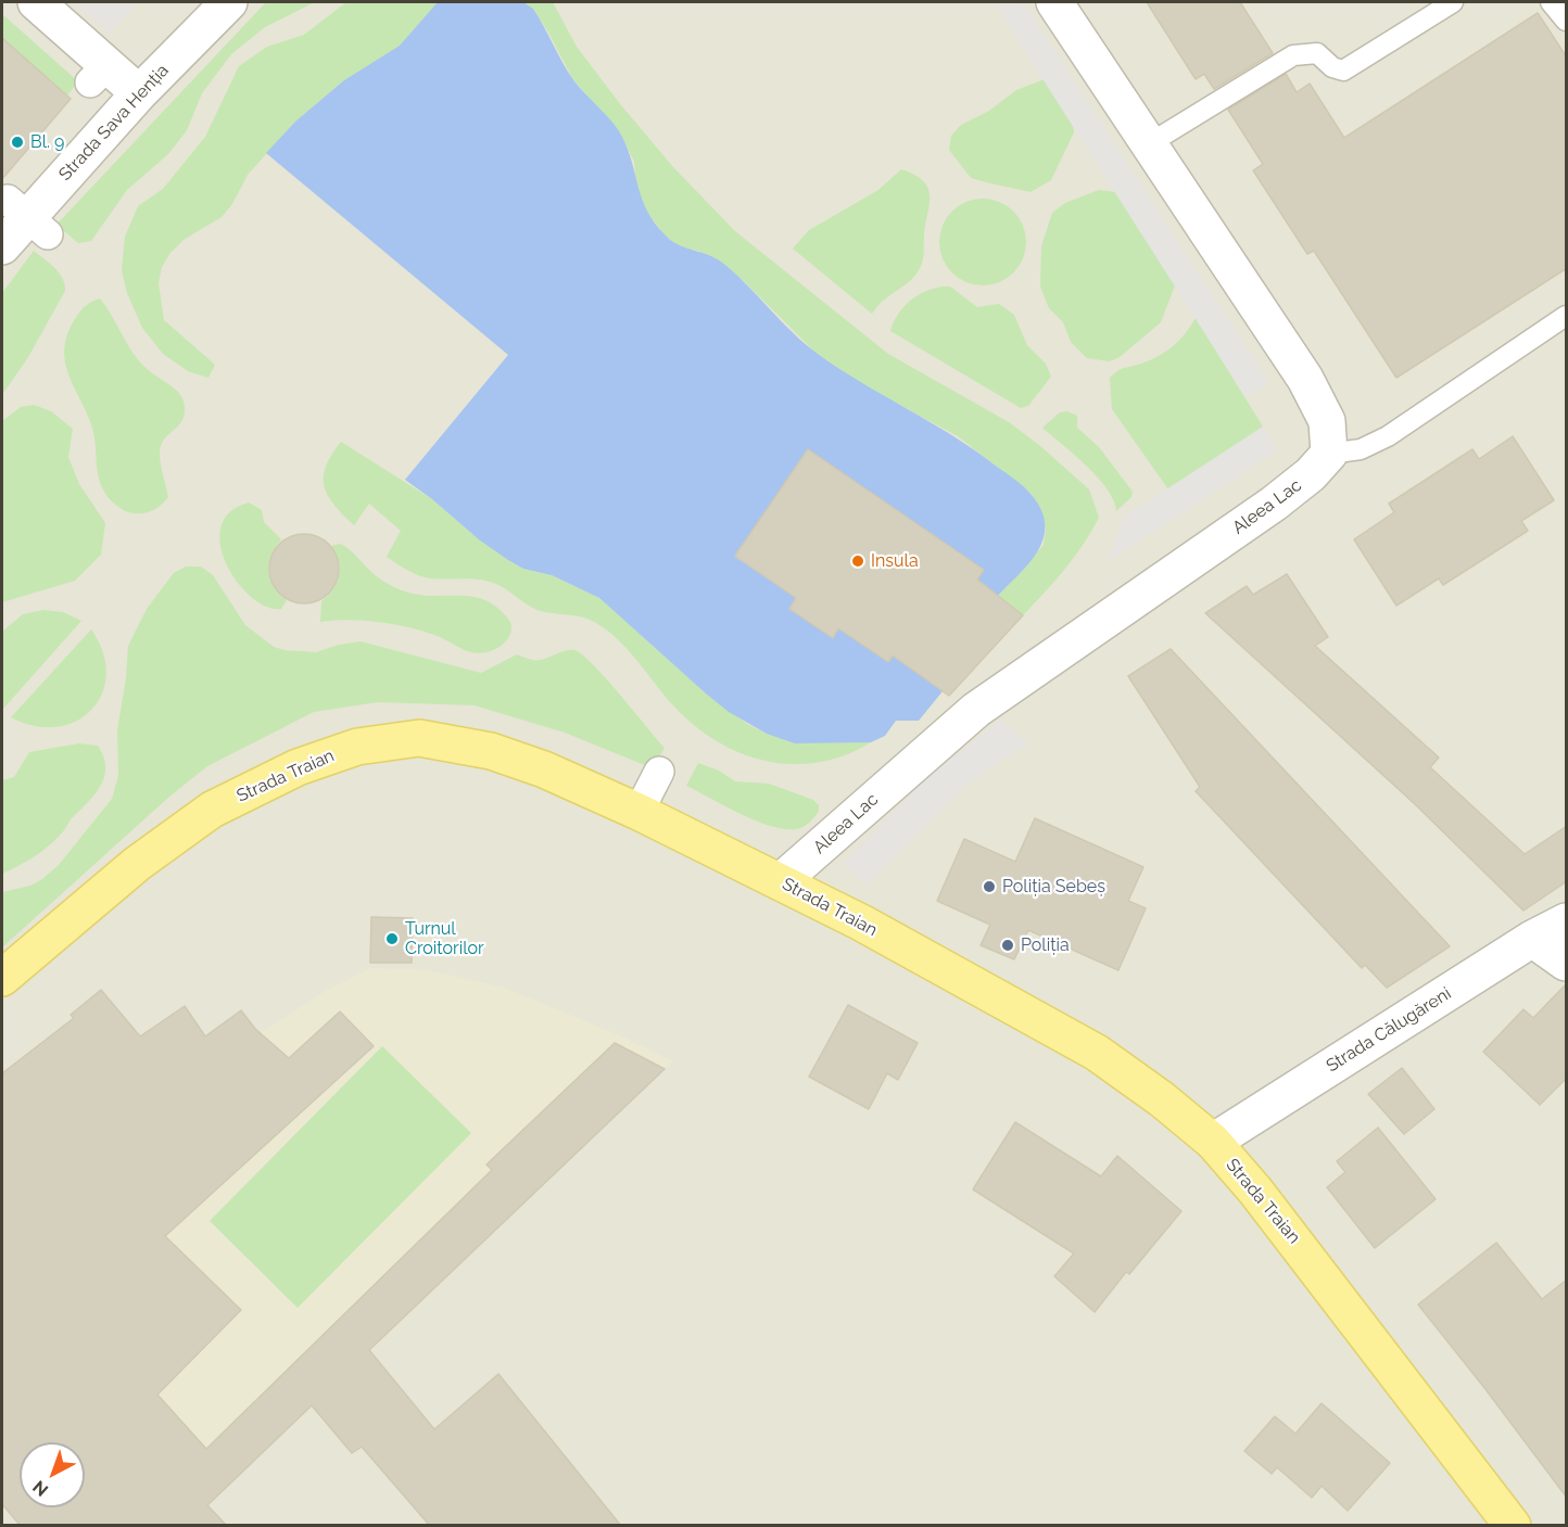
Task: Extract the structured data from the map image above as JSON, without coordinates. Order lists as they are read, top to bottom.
{
  "streets": {
    "main road": ["Strada Traian"],
    "street": ["Strada Sava Henția", "Aleea Lac", "Strada Călugăreni"]
  },
  "crossings": [
    ["Aleea Lac", "Strada Traian"],
    ["Strada Traian", "Strada Călugăreni"]
  ],
  "places": [
    "Bl. 9",
    "Insula",
    "Poliția Sebeș",
    "Turnul Croitorilor",
    "Poliția"
  ],
  "north": "bottom left"
}
